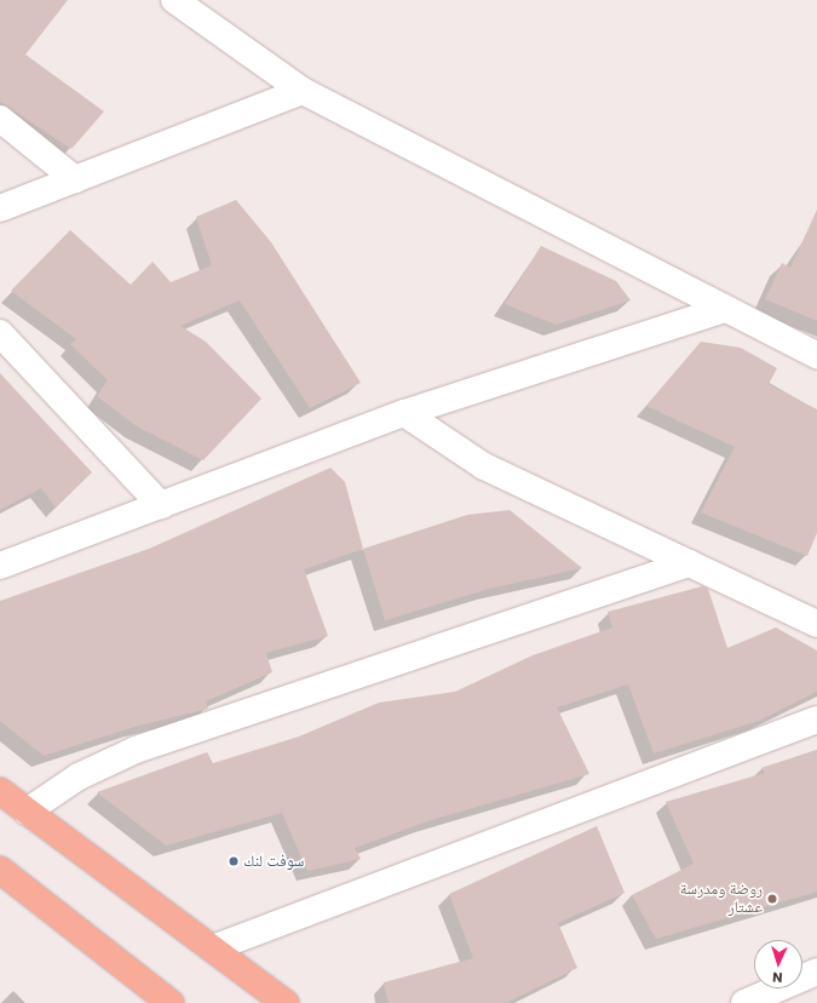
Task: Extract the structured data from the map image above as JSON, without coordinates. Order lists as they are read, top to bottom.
{
  "places": ["سوفت لنك", "روضة ومدرسة عشتار"],
  "north": "bottom"
}
